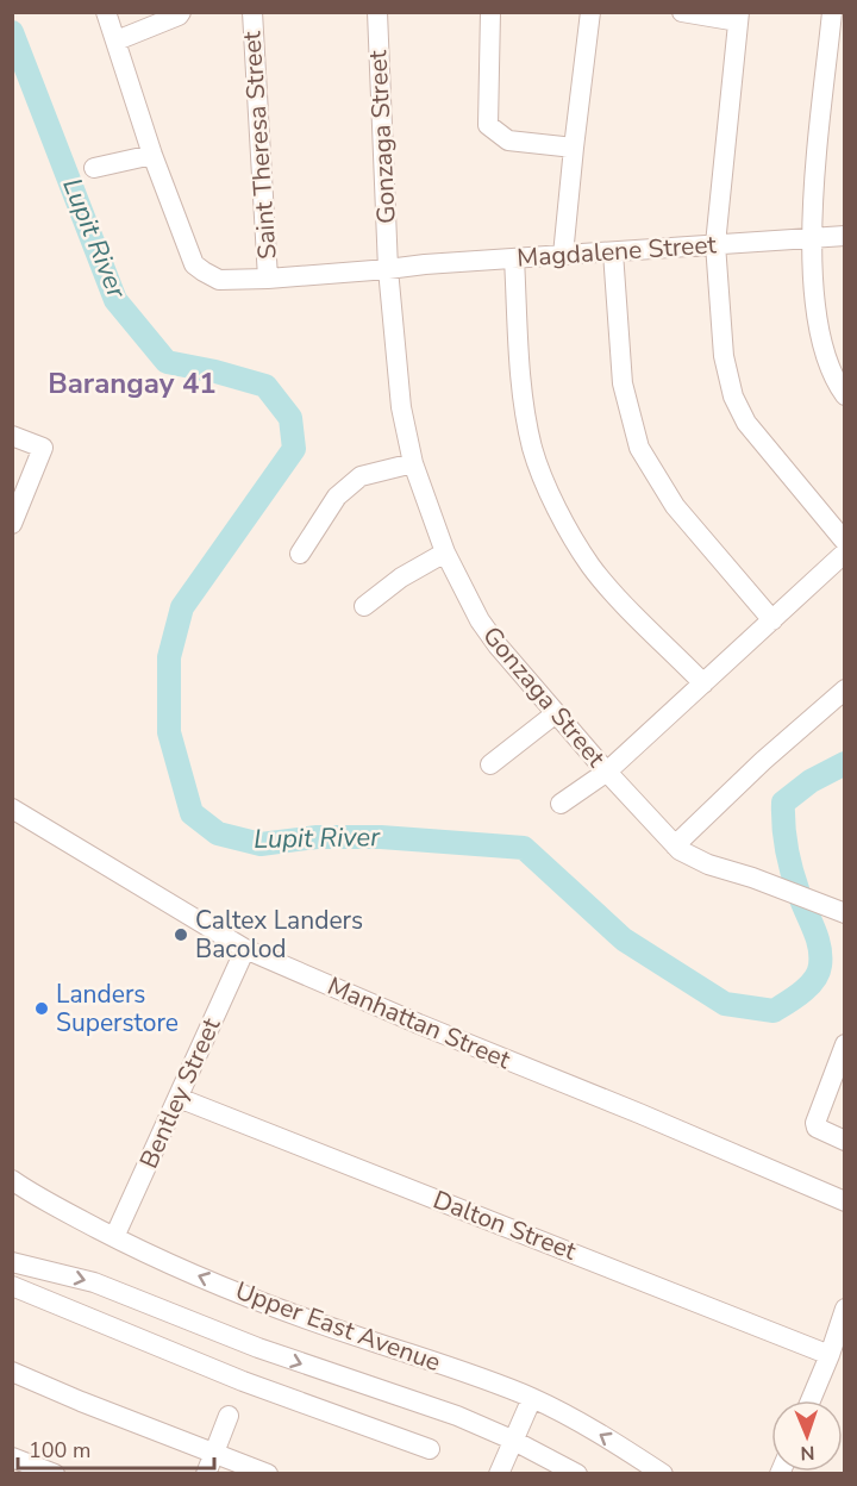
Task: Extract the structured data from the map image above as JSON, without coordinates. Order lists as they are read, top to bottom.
{
  "streets": {
    "street": [
      "Gonzaga Street",
      "Saint Theresa Street",
      "Magdalene Street",
      "Manhattan Street",
      "Bentley Street",
      "Dalton Street",
      "Upper East Avenue"
    ]
  },
  "crossings": [
    ["Gonzaga Street", "Magdalene Street"],
    ["Saint Theresa Street", "Magdalene Street"],
    ["Manhattan Street", "Bentley Street"],
    ["Bentley Street", "Dalton Street"],
    ["Bentley Street", "Upper East Avenue"]
  ],
  "districts": ["Barangay 41"],
  "water": ["Lupit River"],
  "places": ["Caltex Landers Bacolod", "Landers Superstore"],
  "scale_bar": "100 m",
  "north": "bottom"
}
